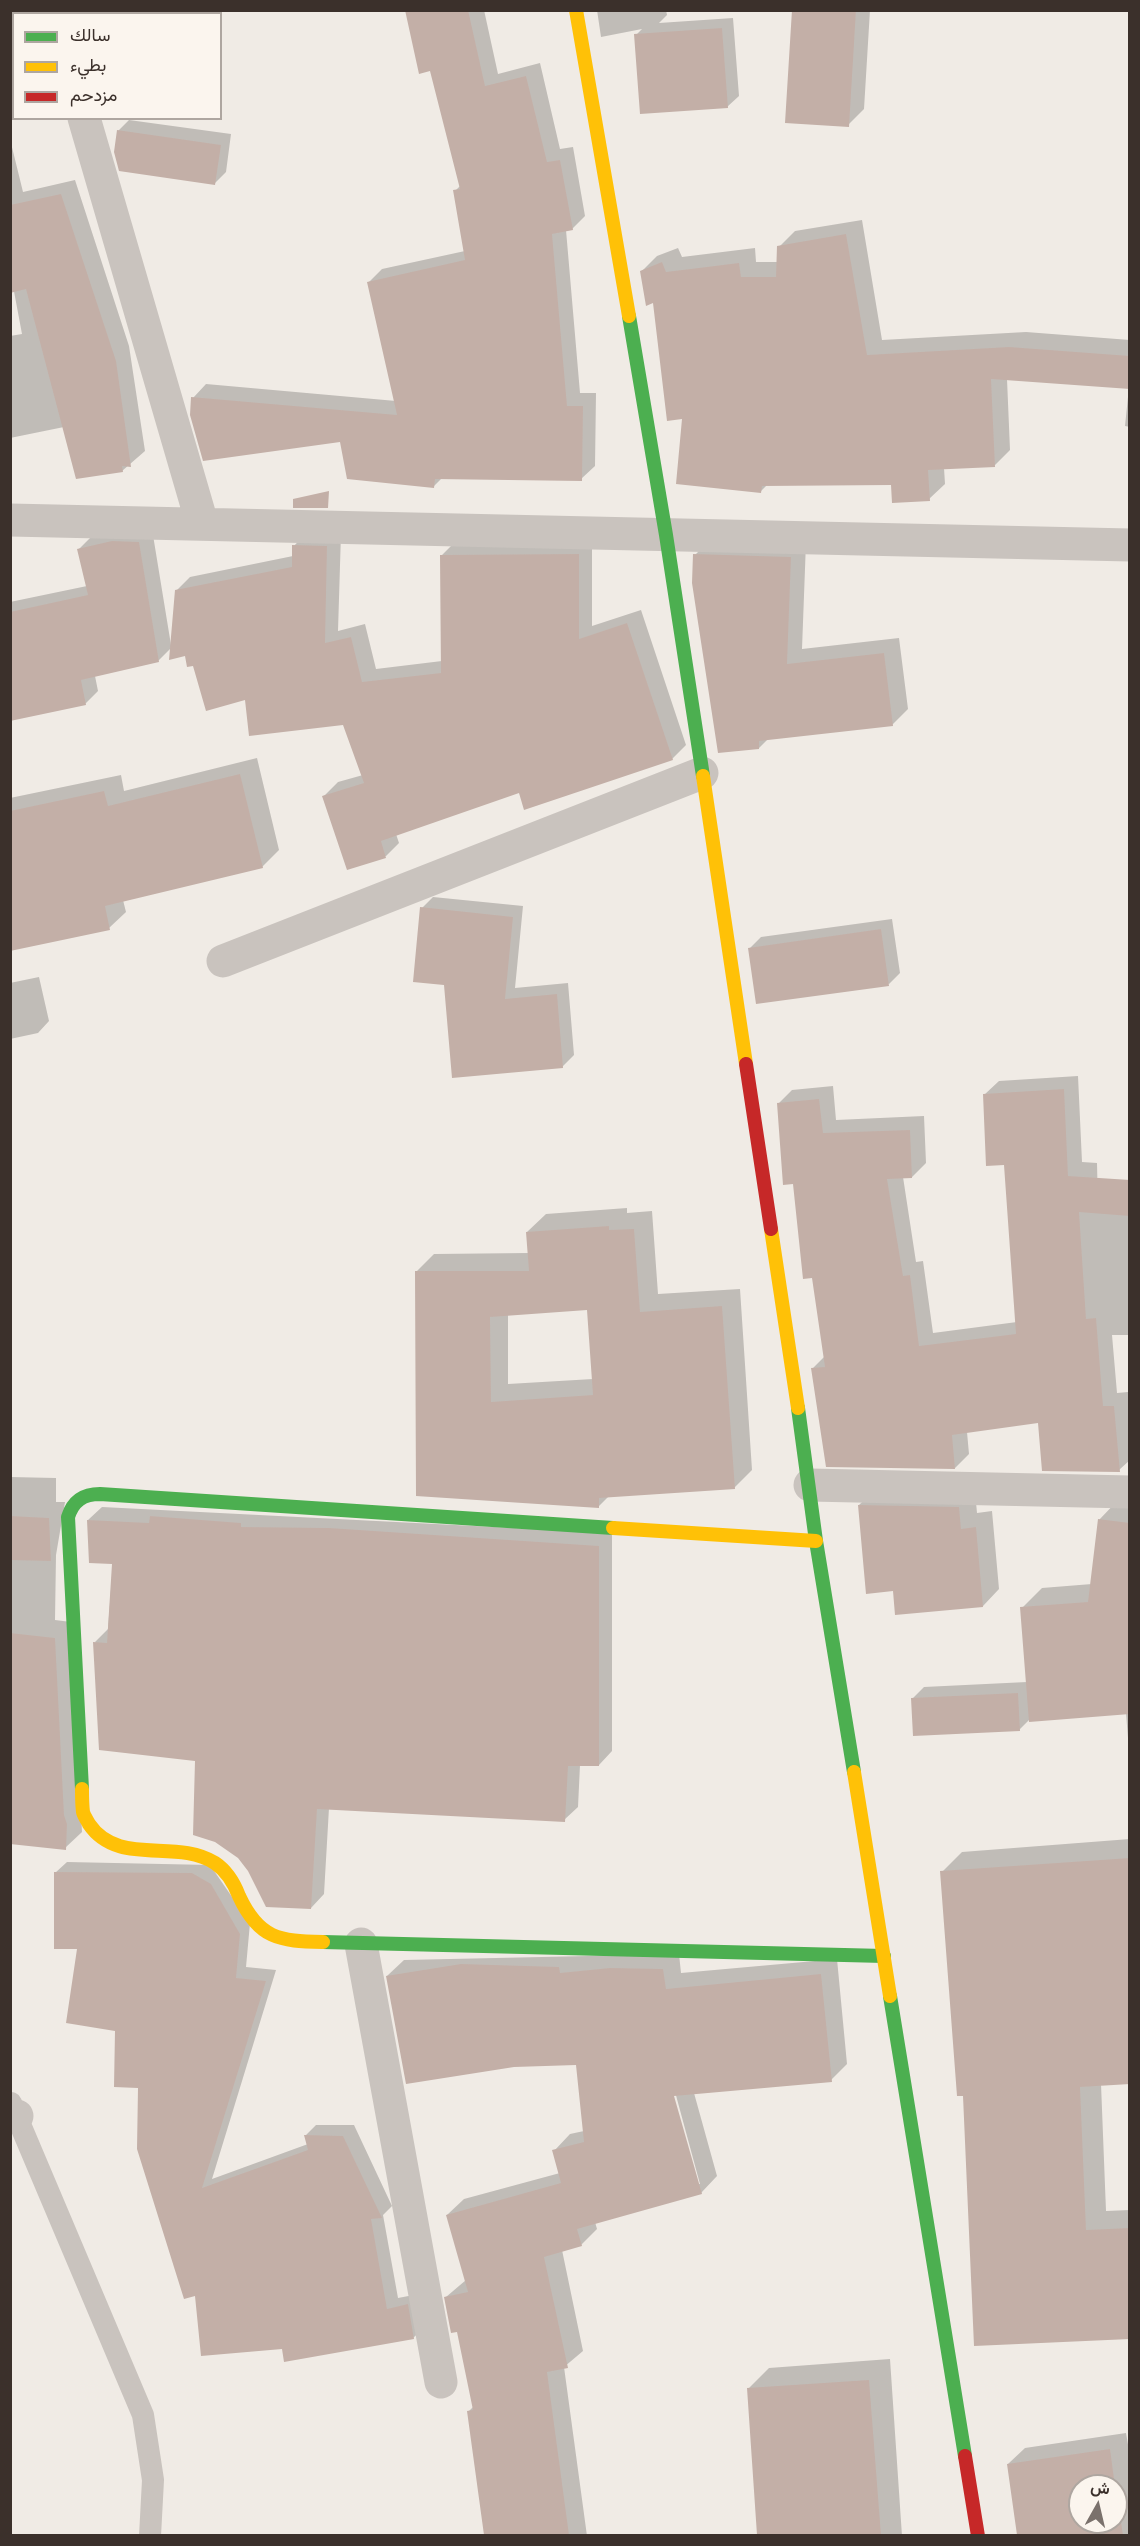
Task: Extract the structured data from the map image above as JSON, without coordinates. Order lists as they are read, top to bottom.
{
  "legend": ["سالك", "بطيء", "مزدحم"],
  "north": "top"
}
